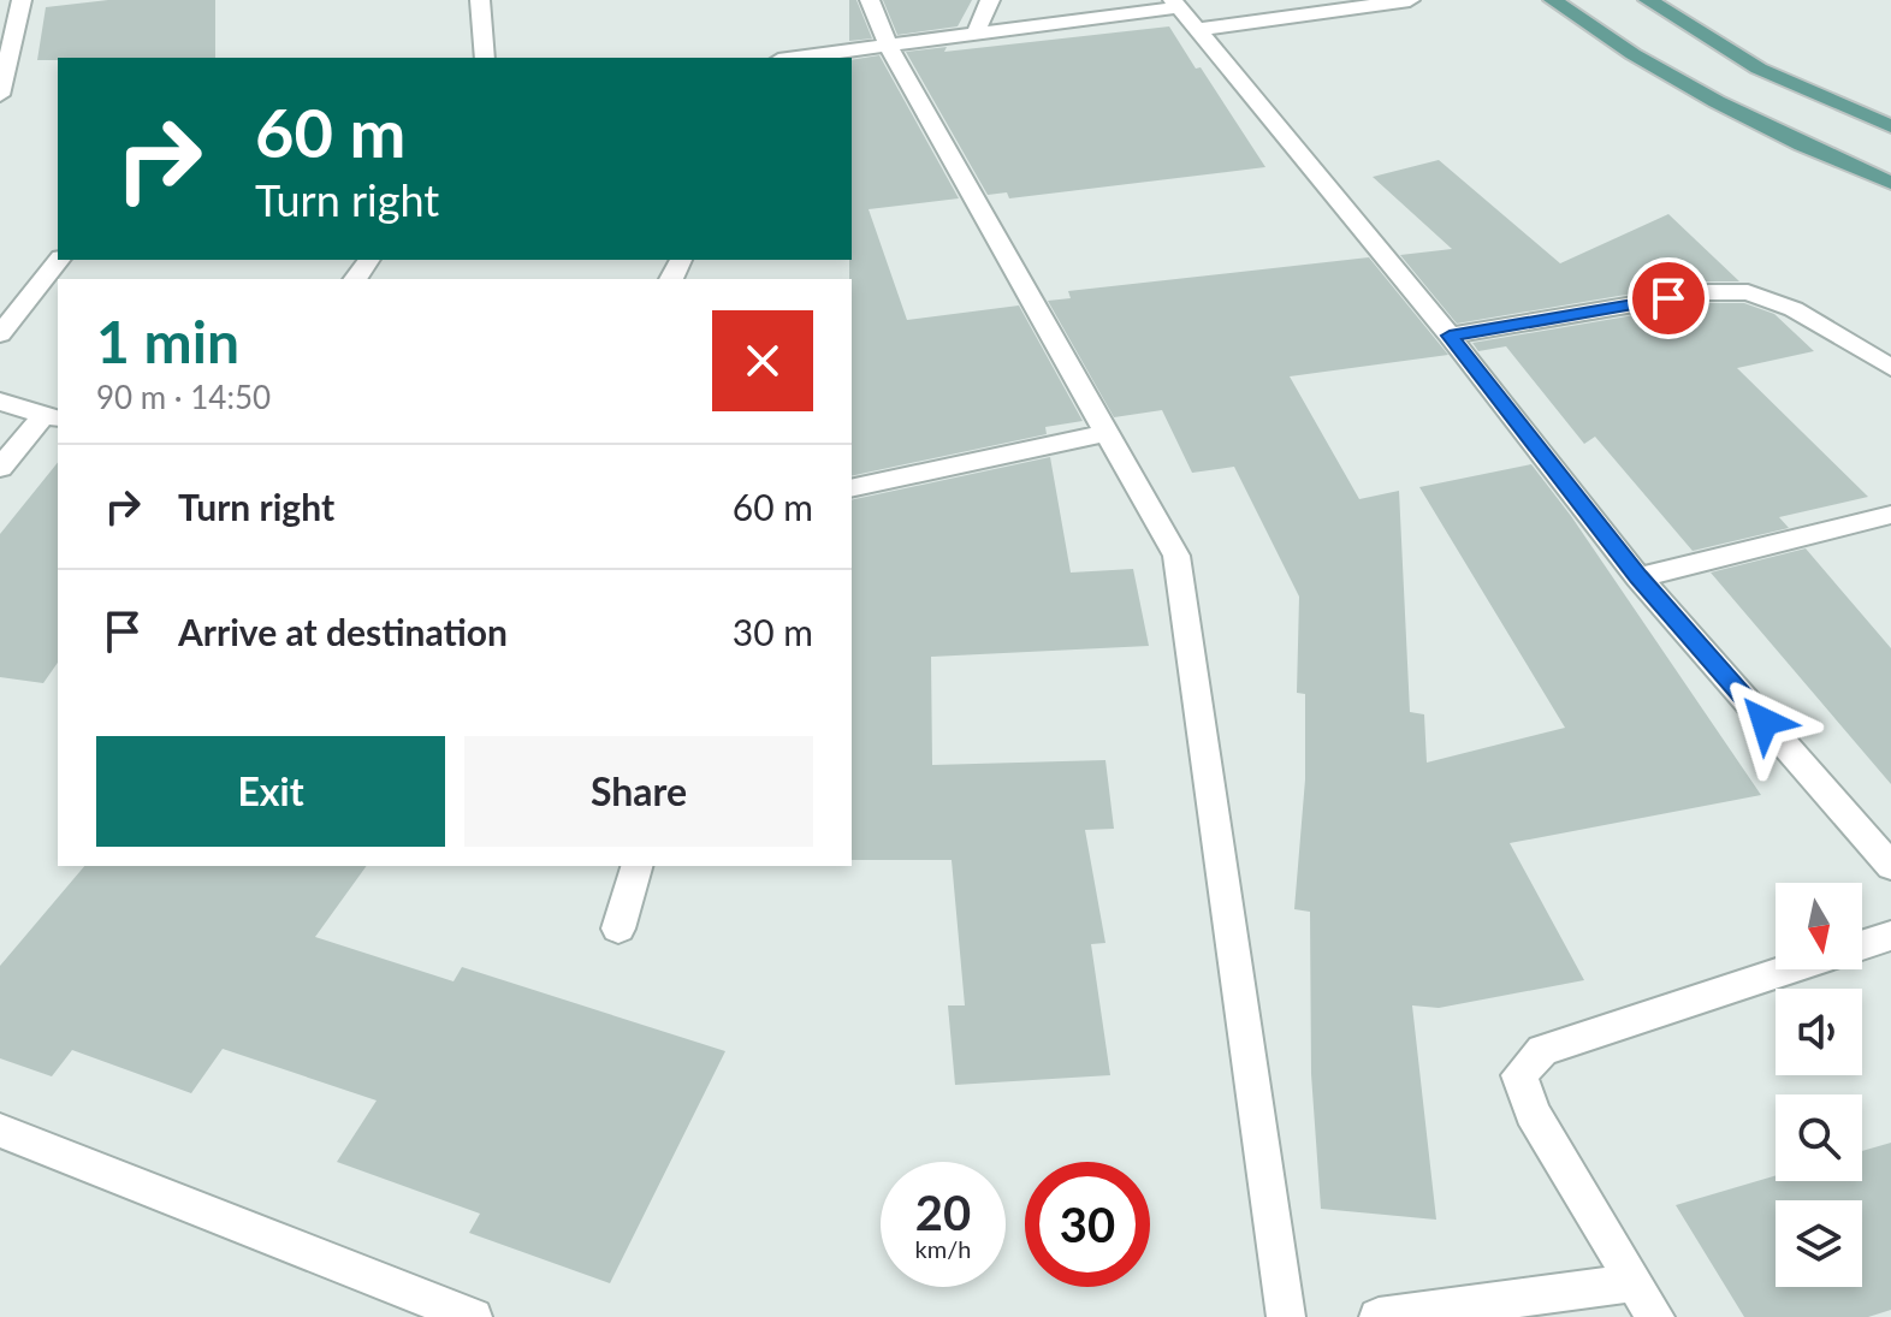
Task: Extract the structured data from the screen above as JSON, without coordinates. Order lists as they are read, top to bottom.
{
  "north": "bottom",
  "page": {
    "turn": ["60 m", "Turn right"],
    "heading": ["1 min", "90 m · 14:50"],
    "list": [
      {
        "name": "Turn right",
        "value": "60 m"
      },
      {
        "name": "Arrive at destination",
        "value": "30 m"
      }
    ],
    "buttons": ["Exit", "Share"],
    "speed": "20 km/h",
    "limit": "30"
  }
}
